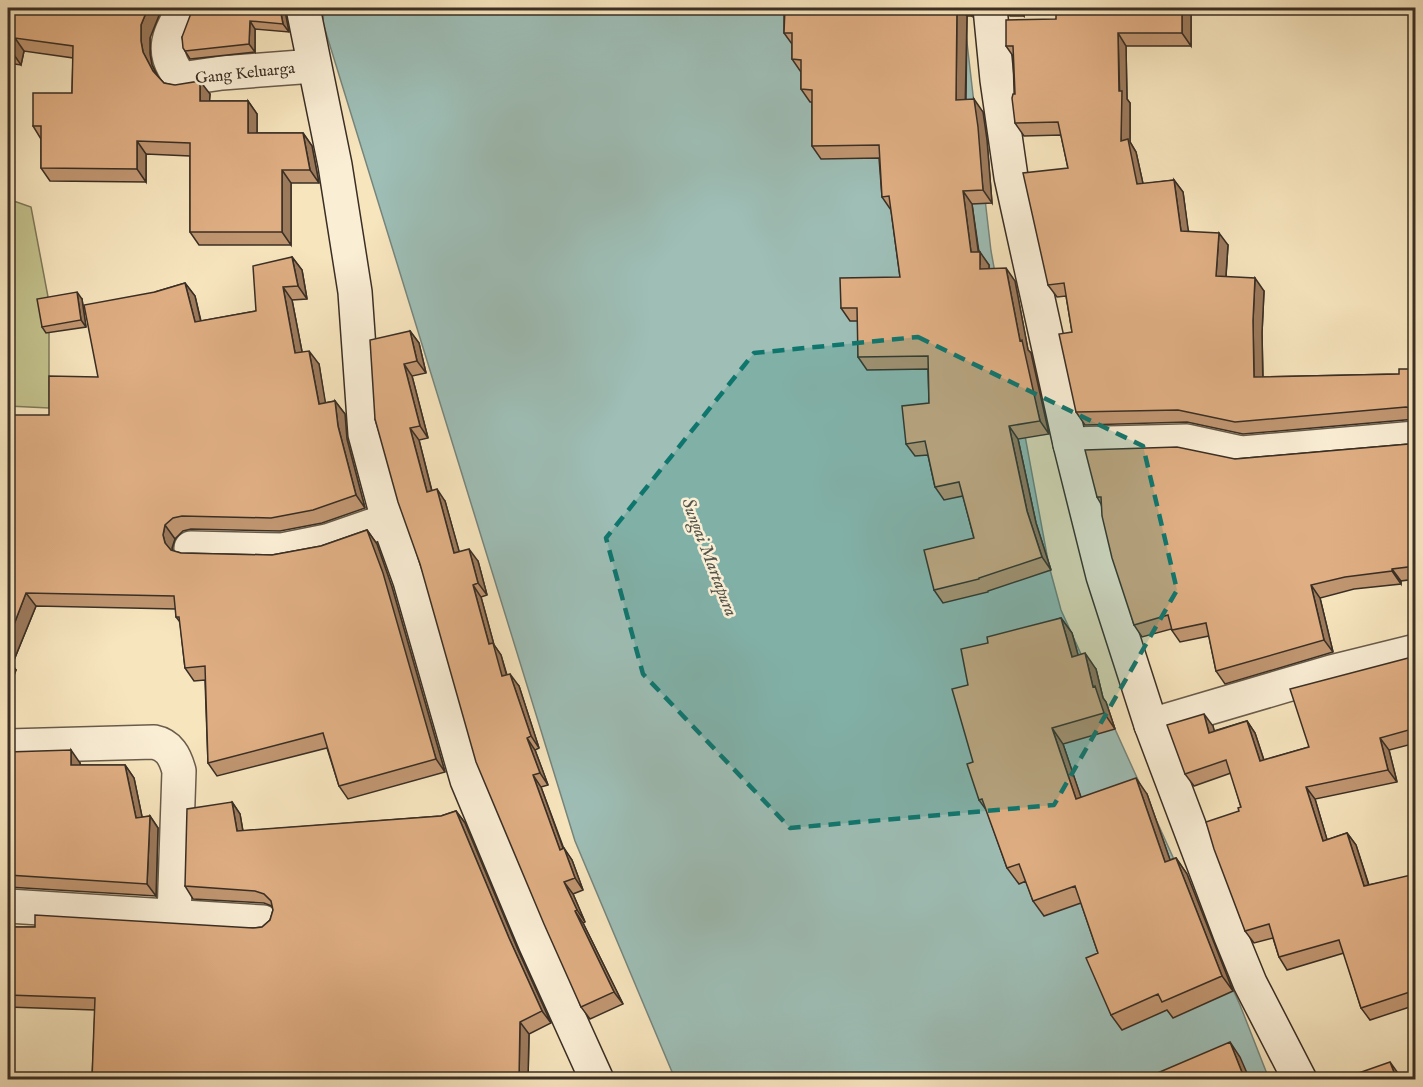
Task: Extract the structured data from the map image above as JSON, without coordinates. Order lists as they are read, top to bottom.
{
  "streets": {
    "street": ["Gang Keluarga"]
  },
  "water": ["Sungai Martapura"]
}
